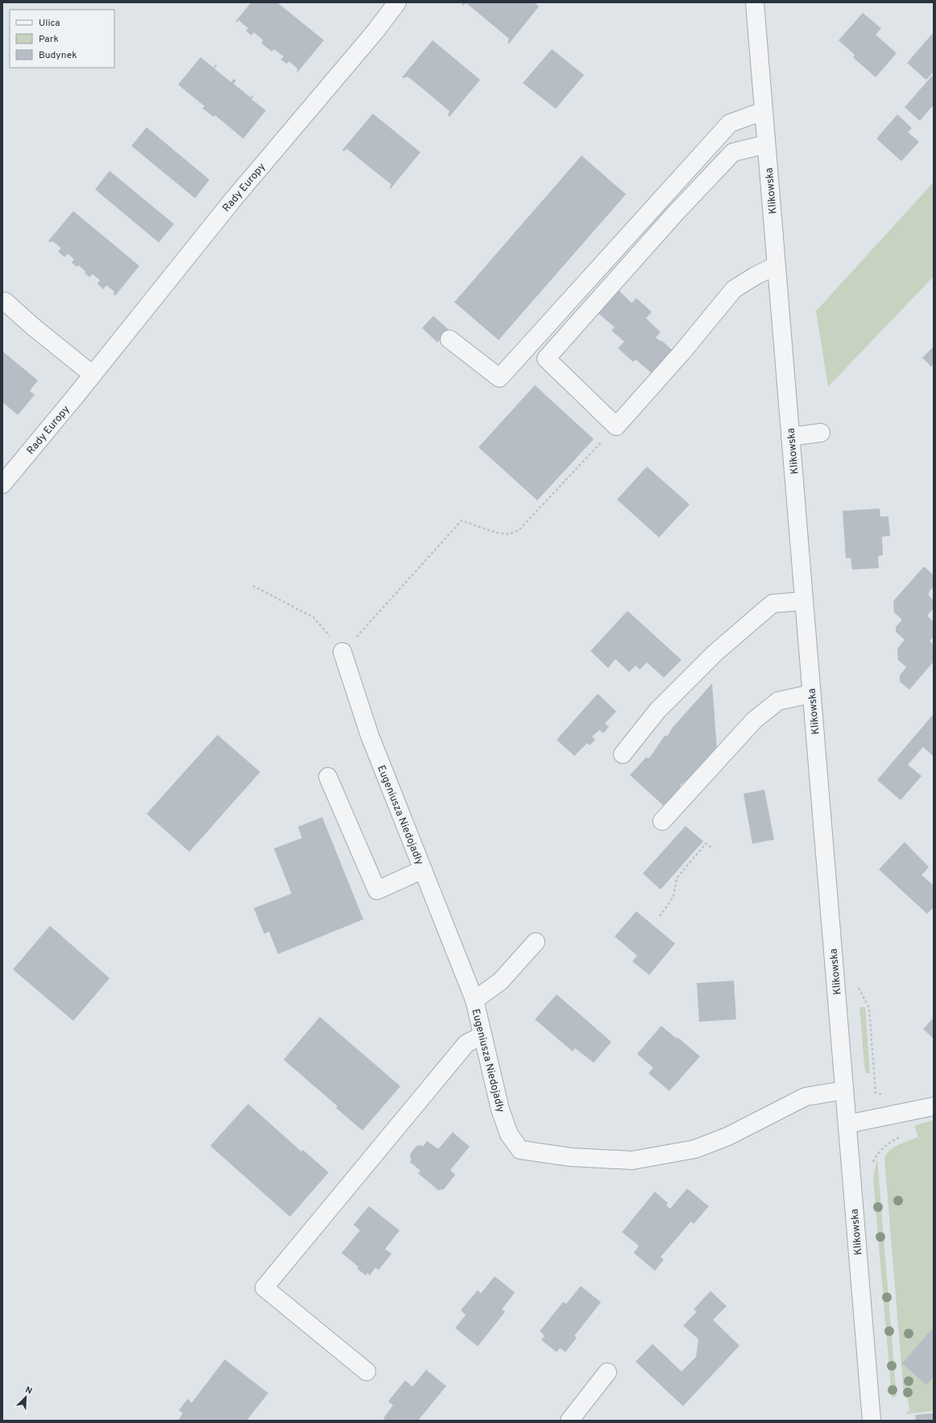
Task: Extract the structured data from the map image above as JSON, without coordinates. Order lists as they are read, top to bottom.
{
  "streets": {
    "street": ["Rady Europy", "Klikowska", "Eugeniusza Niedojadły"]
  },
  "crossings": [
    ["Klikowska", "Eugeniusza Niedojadły"]
  ],
  "legend": ["Ulica", "Park", "Budynek"],
  "north": "top right"
}
